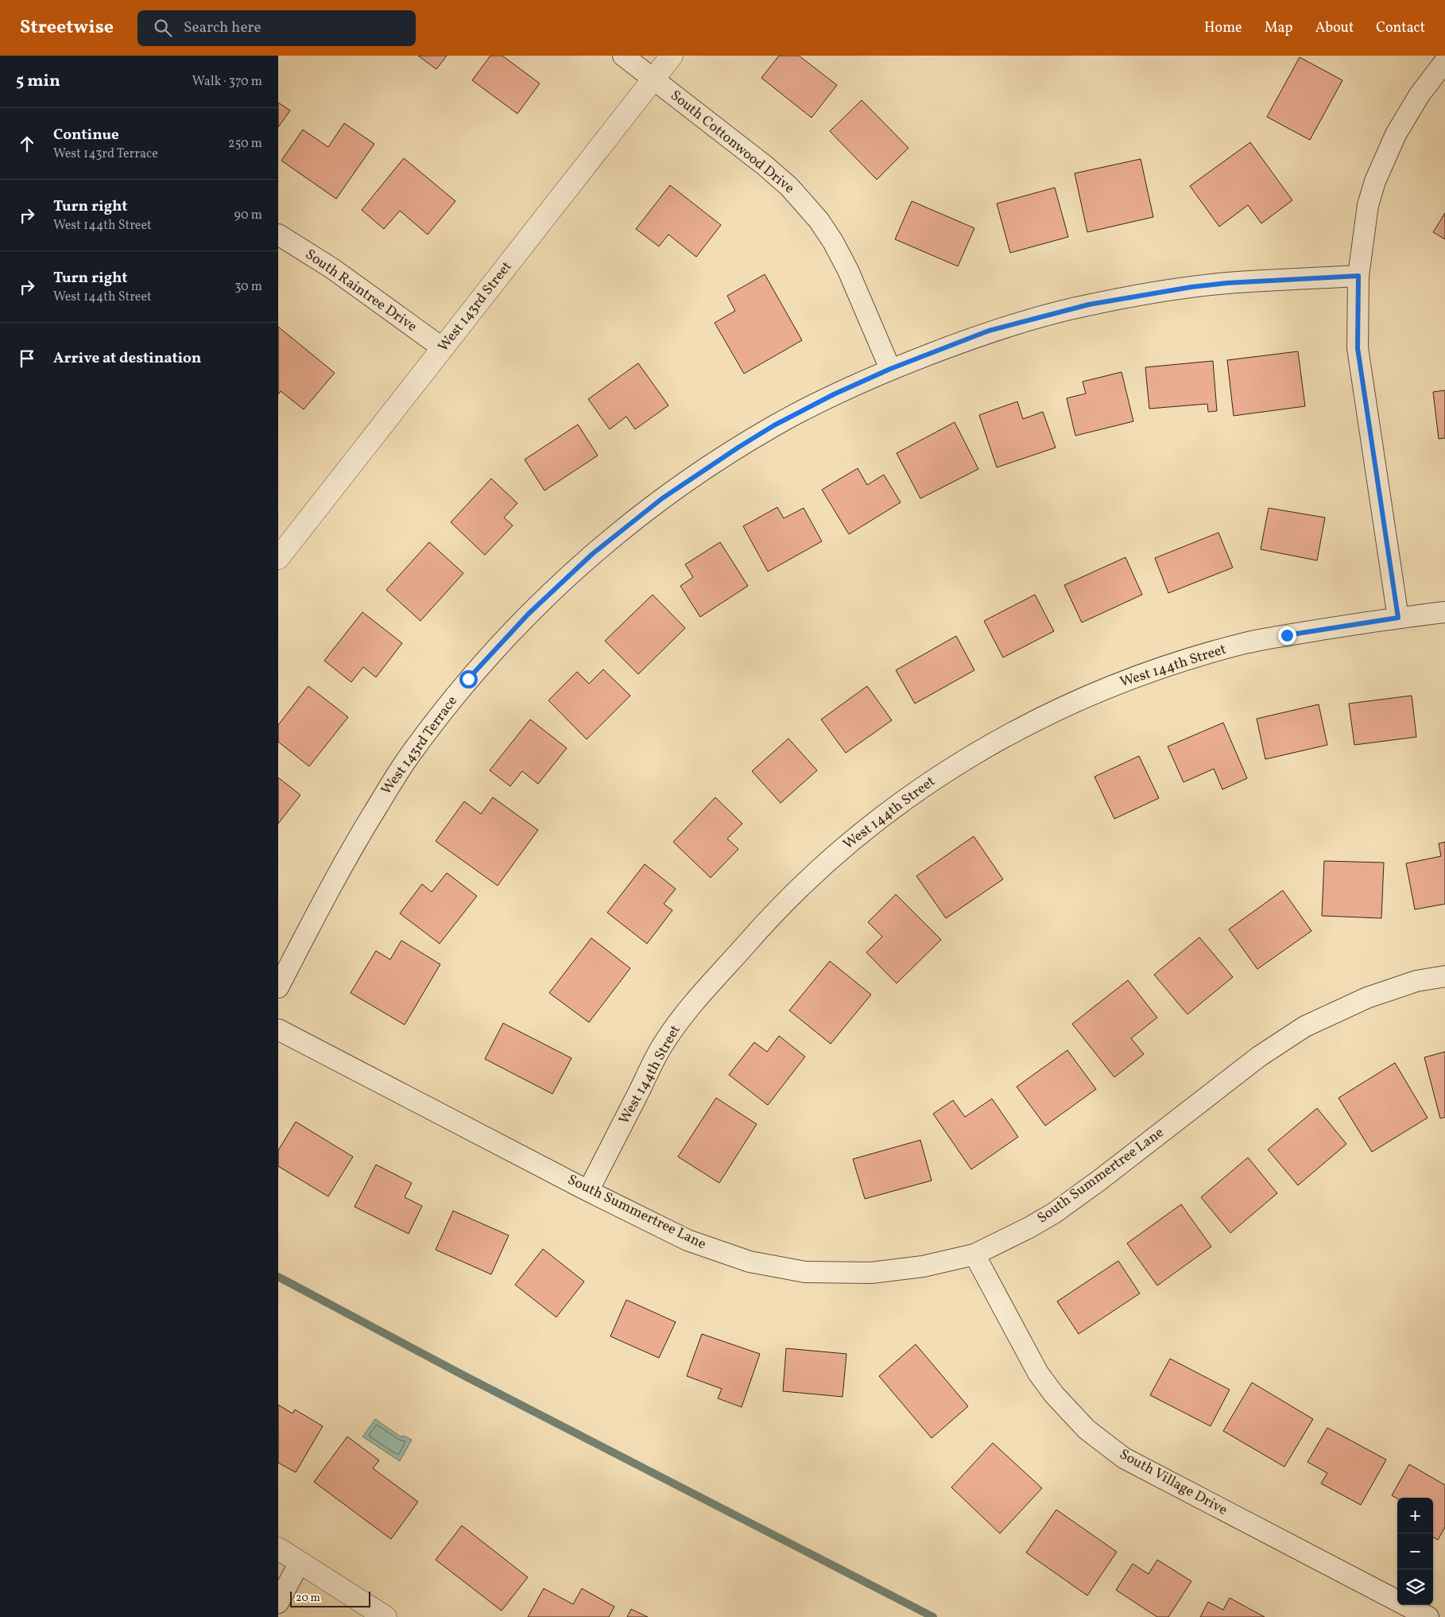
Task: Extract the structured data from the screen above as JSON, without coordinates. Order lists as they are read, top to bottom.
{
  "streets": {
    "street": [
      "South Cottonwood Drive",
      "South Raintree Drive",
      "West 143rd Street",
      "West 144th Street",
      "West 143rd Terrace",
      "South Summertree Lane",
      "South Village Drive"
    ]
  },
  "crossings": [
    ["South Cottonwood Drive", "West 143rd Street"],
    ["South Cottonwood Drive", "West 143rd Terrace"],
    ["South Raintree Drive", "West 143rd Street"],
    ["West 144th Street", "South Summertree Lane"],
    ["South Summertree Lane", "South Village Drive"]
  ],
  "scale_bar": "20 m",
  "page": {
    "header": "Streetwise",
    "search": "Search here",
    "nav": [
      "Home",
      "Map",
      "About",
      "Contact"
    ],
    "heading": ["5 min", "Walk · 370 m"],
    "list": [
      ["Continue", "West 143rd Terrace", "250 m"],
      ["Turn right", "West 144th Street", "90 m"],
      ["Turn right", "West 144th Street", "30 m"],
      "Arrive at destination"
    ],
    "map_buttons": ["+", "−"],
    "scale": "20 m"
  }
}
